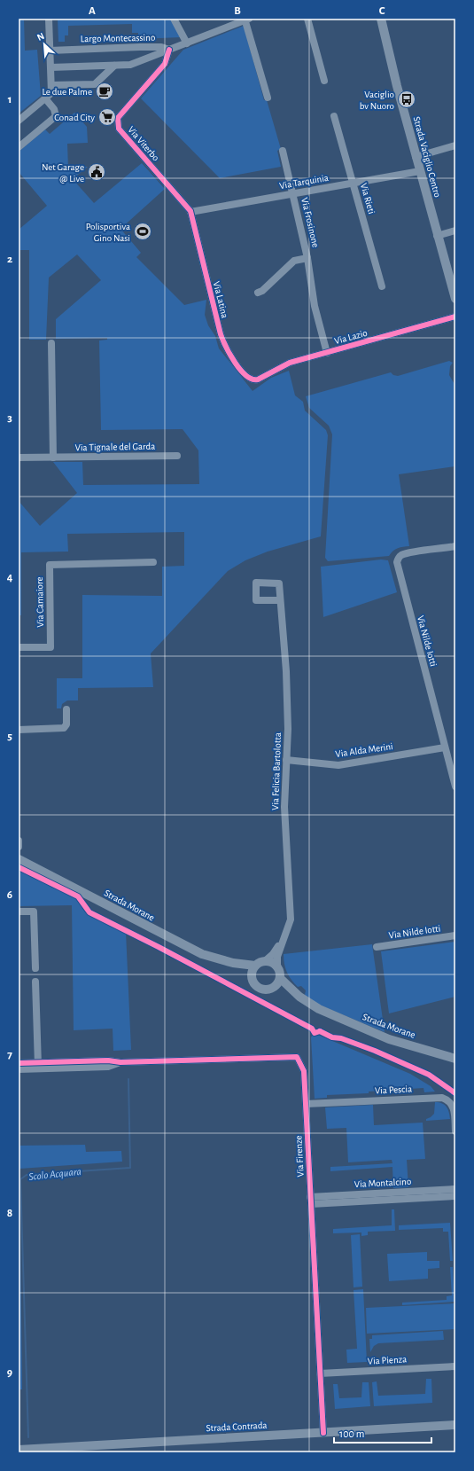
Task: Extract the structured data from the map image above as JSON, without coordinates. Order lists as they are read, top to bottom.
{
  "streets": {
    "street": [
      "Largo Montecassino",
      "Via Viterbo",
      "Strada Vaciglio Centro",
      "Via Tarquinia",
      "Via Rieti",
      "Via Frosinone",
      "Via Latina",
      "Via Lazio",
      "Via Tignale del Garda",
      "Via Camaiore",
      "Via Nilde Iotti",
      "Via Alda Merini",
      "Via Felicia Bartolotta",
      "Strada Morane",
      "Via Pescia",
      "Via Firenze",
      "Via Montalcino",
      "Via Pienza",
      "Strada Contrada"
    ]
  },
  "crossings": [
    ["Largo Montecassino", "Via Viterbo"],
    ["Via Viterbo", "Via Tarquinia"],
    ["Via Viterbo", "Via Latina"],
    ["Strada Vaciglio Centro", "Via Tarquinia"],
    ["Via Tarquinia", "Via Rieti"],
    ["Via Tarquinia", "Via Frosinone"],
    ["Via Tarquinia", "Via Latina"],
    ["Via Frosinone", "Via Lazio"],
    ["Via Latina", "Via Lazio"],
    ["Via Nilde Iotti", "Via Alda Merini"],
    ["Via Alda Merini", "Via Felicia Bartolotta"],
    ["Via Felicia Bartolotta", "Strada Morane"],
    ["Via Pescia", "Via Firenze"],
    ["Via Firenze", "Via Montalcino"],
    ["Via Firenze", "Via Pienza"],
    ["Via Firenze", "Strada Contrada"]
  ],
  "water": ["Scolo Acquara"],
  "places": {
    "cafe": ["Le due Palme"],
    "bus stop": ["Vaciglio bv Nuoro"],
    "supermarket": ["Conad City"],
    "public building": ["Net Garage @ Live"],
    "sports": ["Polisportiva Gino Nasi"]
  },
  "scale_bar": "100 m",
  "north": "top left",
  "grid": {
    "columns": ["A", "B", "C"],
    "rows": [
      "1",
      "2",
      "3",
      "4",
      "5",
      "6",
      "7",
      "8",
      "9"
    ]
  }
}
